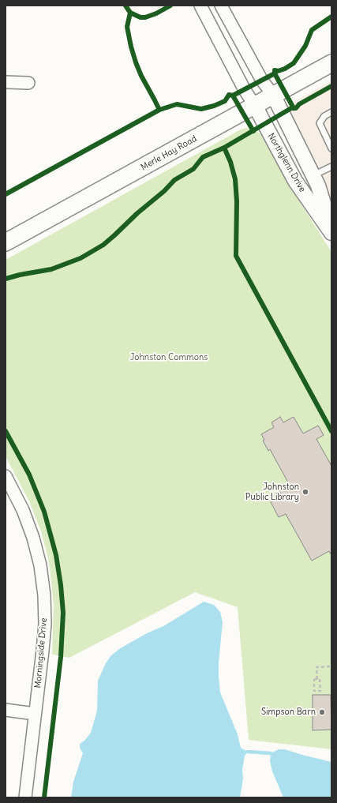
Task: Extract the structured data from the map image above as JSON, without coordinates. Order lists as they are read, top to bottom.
{
  "streets": {
    "main road": ["Merle Hay Road"],
    "street": ["Northglenn Drive", "Morningside Drive"]
  },
  "crossings": [
    ["Merle Hay Road", "Northglenn Drive"]
  ],
  "parks": ["Johnston Commons"],
  "places": ["Johnston Public Library", "Simpson Barn"]
}
